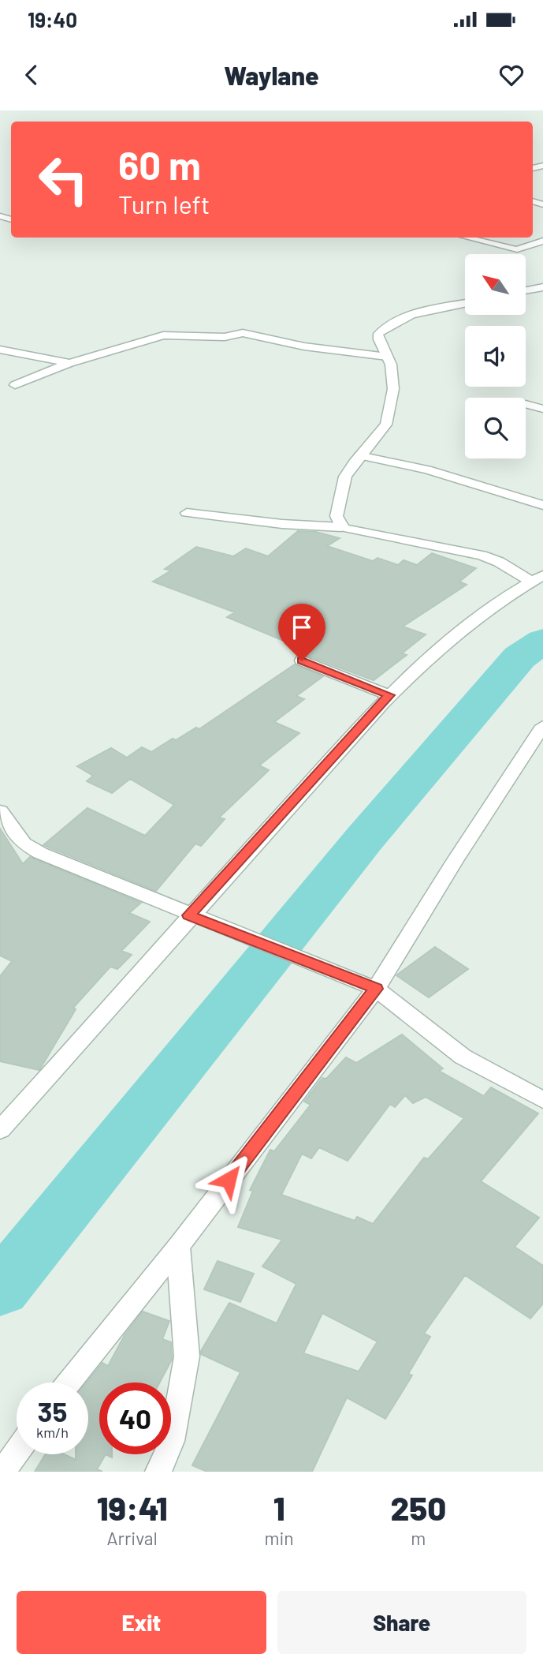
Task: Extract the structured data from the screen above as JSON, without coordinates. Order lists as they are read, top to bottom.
{
  "north": "top left",
  "page": {
    "status": "19:40",
    "header": "Waylane",
    "turn": ["60 m", "Turn left"],
    "speed": "35 km/h",
    "limit": "40",
    "eta": [
      "19:41",
      "Arrival",
      "1",
      "min",
      "250",
      "m"
    ],
    "buttons": ["Exit", "Share"]
  }
}
